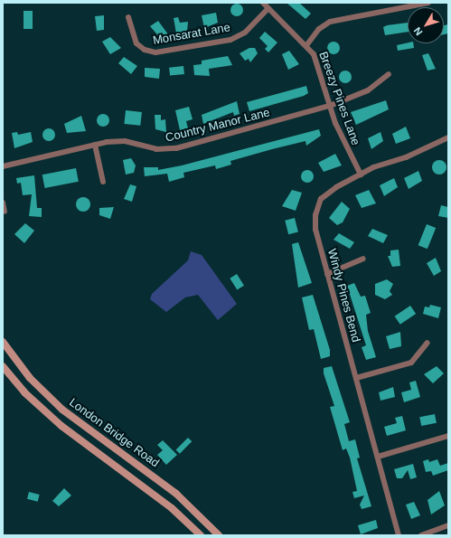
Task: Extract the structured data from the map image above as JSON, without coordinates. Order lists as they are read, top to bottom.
{
  "streets": {
    "main road": ["London Bridge Road"],
    "street": [
      "Monsarat Lane",
      "Breezy Pines Lane",
      "Country Manor Lane",
      "Windy Pines Bend"
    ]
  },
  "crossings": [
    ["Monsarat Lane", "Breezy Pines Lane"],
    ["Breezy Pines Lane", "Country Manor Lane"],
    ["Breezy Pines Lane", "Windy Pines Bend"]
  ],
  "north": "bottom left"
}
